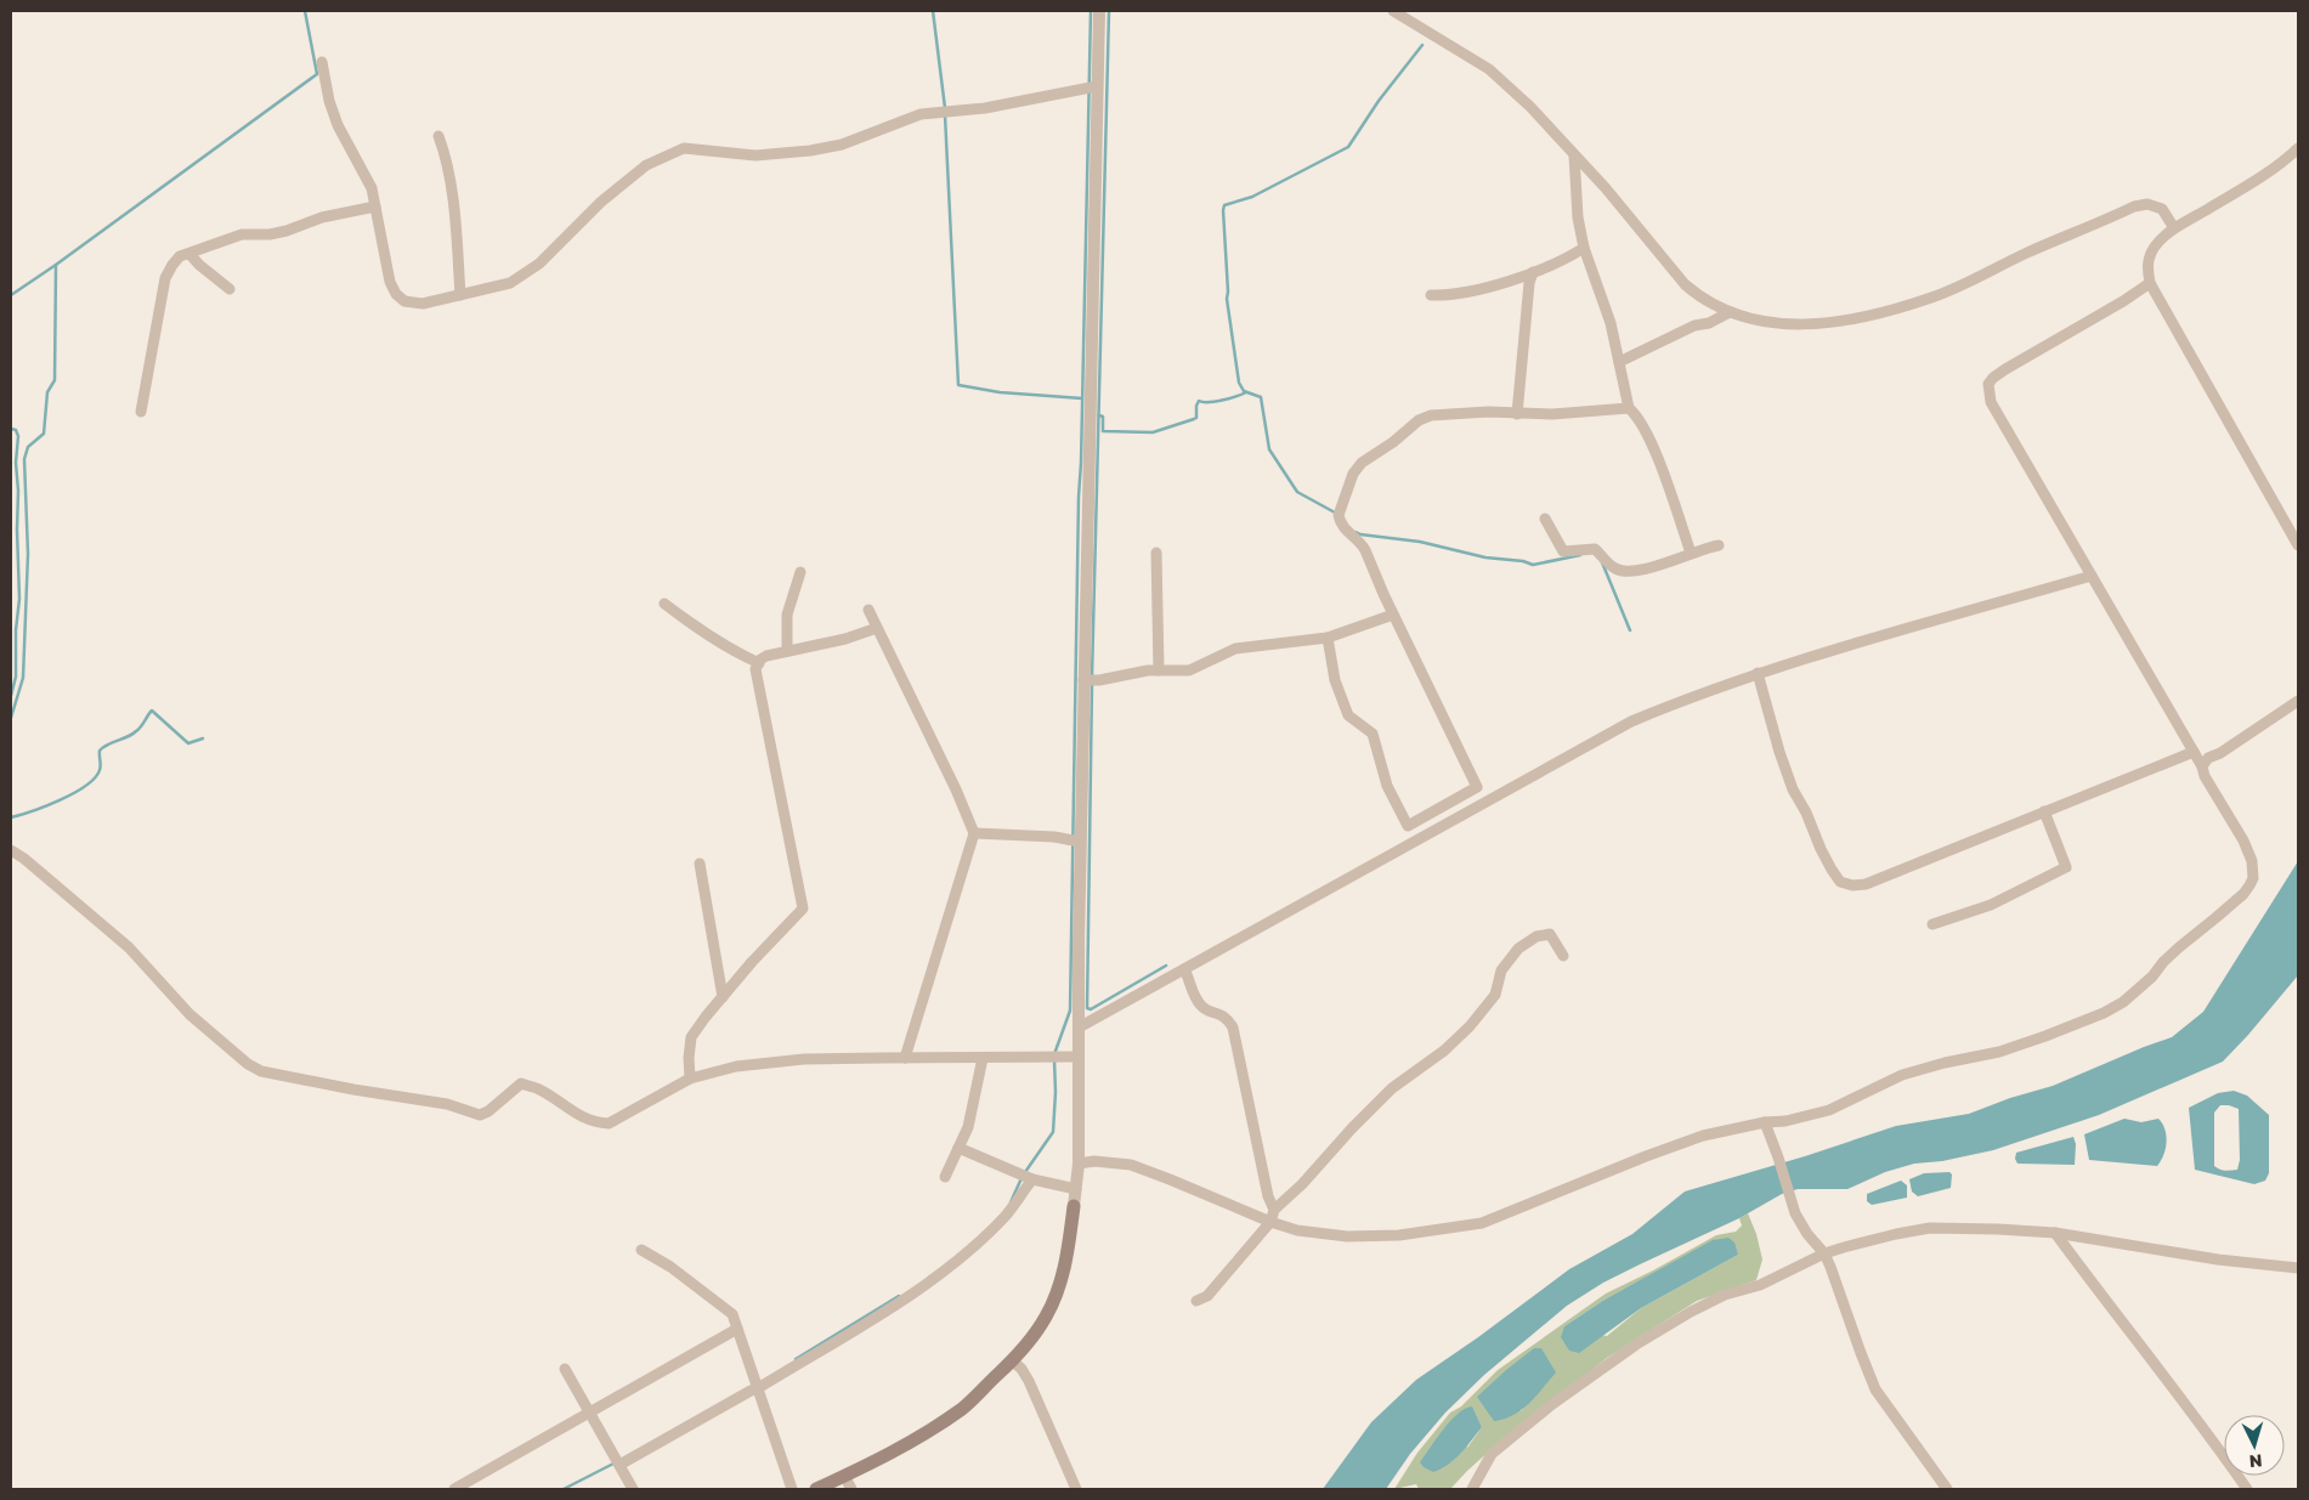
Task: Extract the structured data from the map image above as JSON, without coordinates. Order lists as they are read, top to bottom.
{
  "north": "bottom"
}
